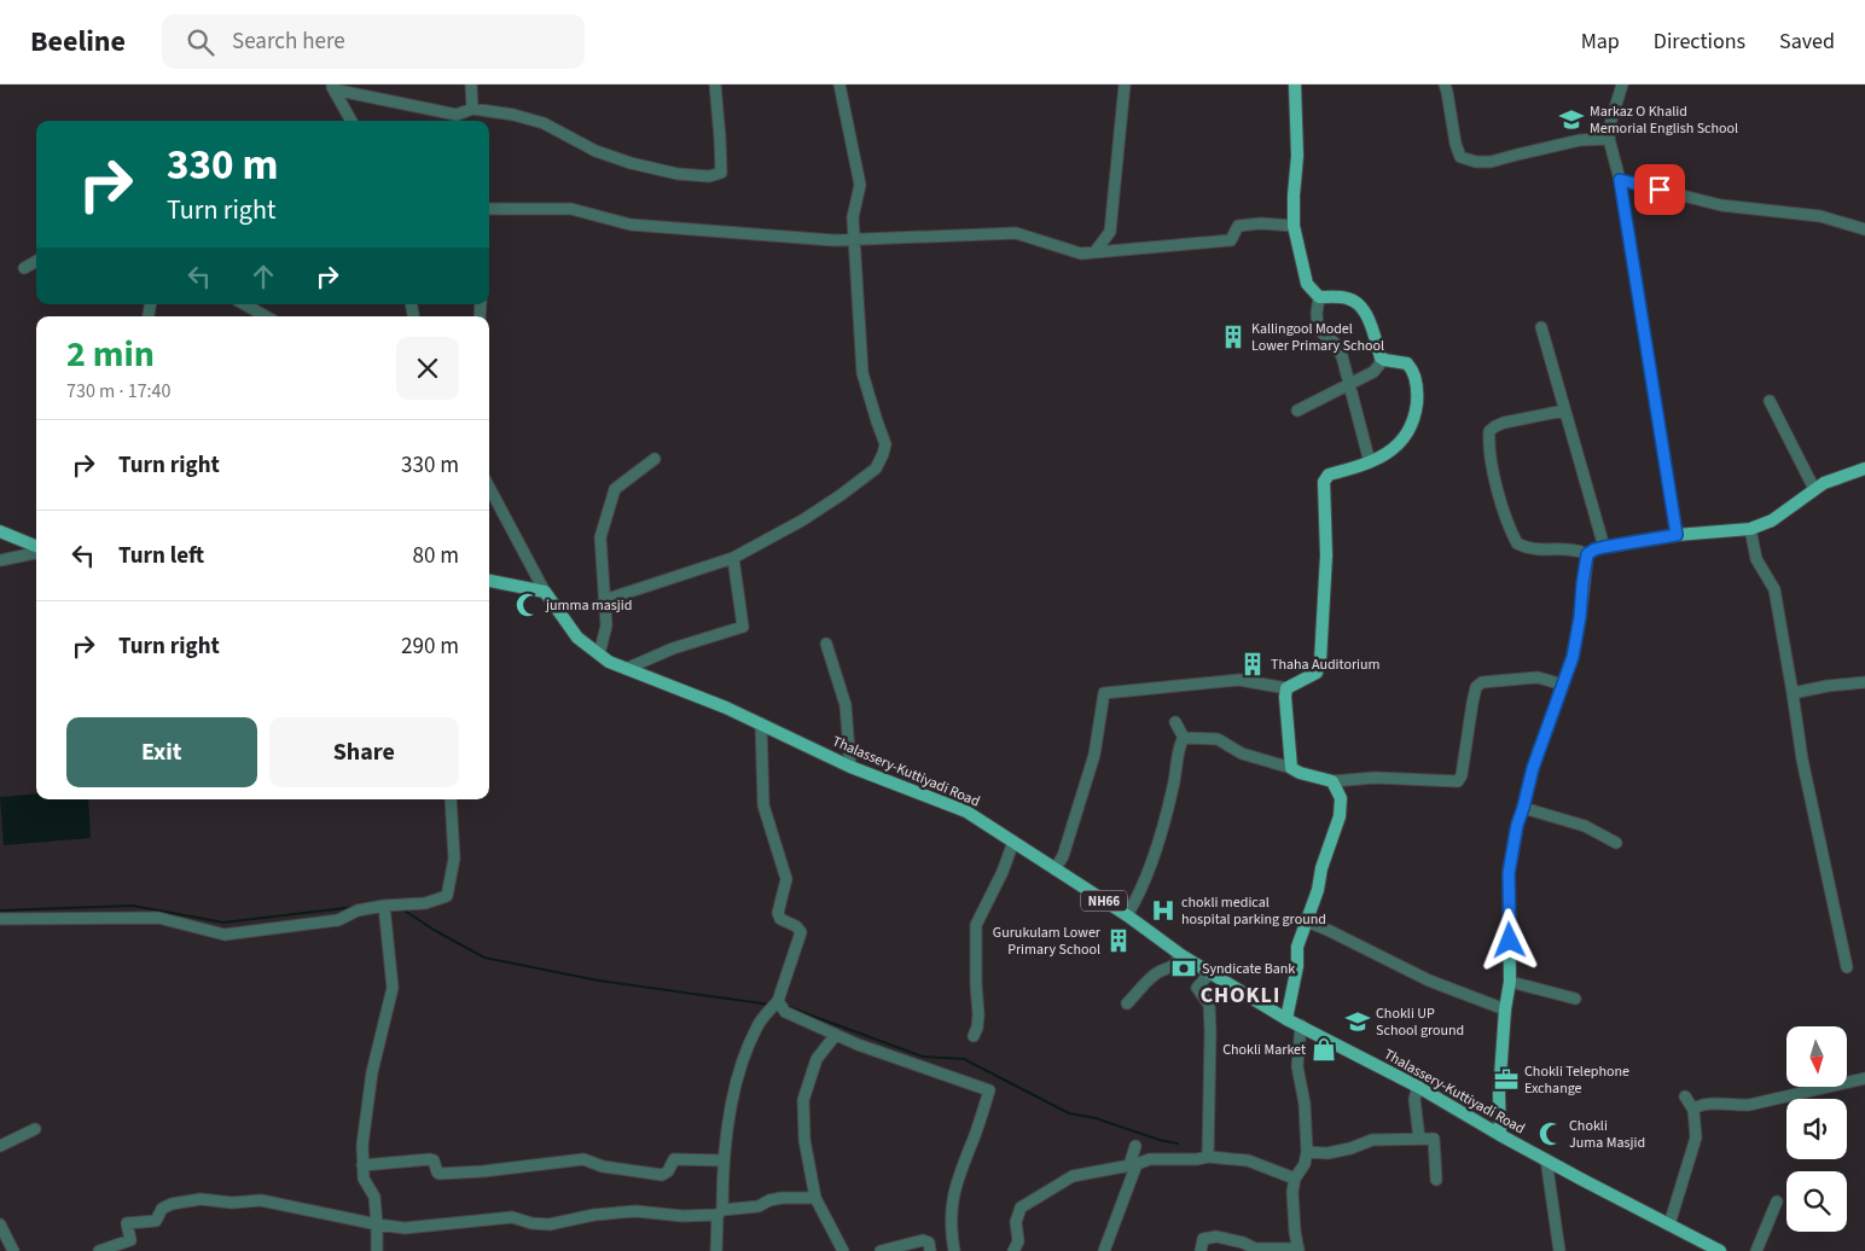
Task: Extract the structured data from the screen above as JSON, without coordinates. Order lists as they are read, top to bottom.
{
  "streets": {
    "main road": ["Thalassery-Kuttiyadi Road", "NH66"]
  },
  "districts": ["CHOKLI"],
  "places": {
    "school or university": ["Markaz O Khalid Memorial English School", "Chokli UP School ground"],
    "building": ["Kallingool Model Lower Primary School", "Thaha Auditorium", "Gurukulam Lower Primary School"],
    "mosque": ["jumma masjid", "Chokli Juma Masjid"],
    "hospital": ["chokli medical hospital parking ground"],
    "bank": ["Syndicate Bank"],
    "shop": ["Chokli Market"],
    "office": ["Chokli Telephone Exchange"]
  },
  "north": "bottom",
  "page": {
    "header": "Beeline",
    "search": "Search here",
    "nav": ["Map", "Directions", "Saved"],
    "turn": ["330 m", "Turn right"],
    "heading": ["2 min", "730 m · 17:40"],
    "list": [
      {
        "name": "Turn right",
        "value": "330 m"
      },
      {
        "name": "Turn left",
        "value": "80 m"
      },
      {
        "name": "Turn right",
        "value": "290 m"
      }
    ],
    "buttons": ["Exit", "Share"]
  }
}
